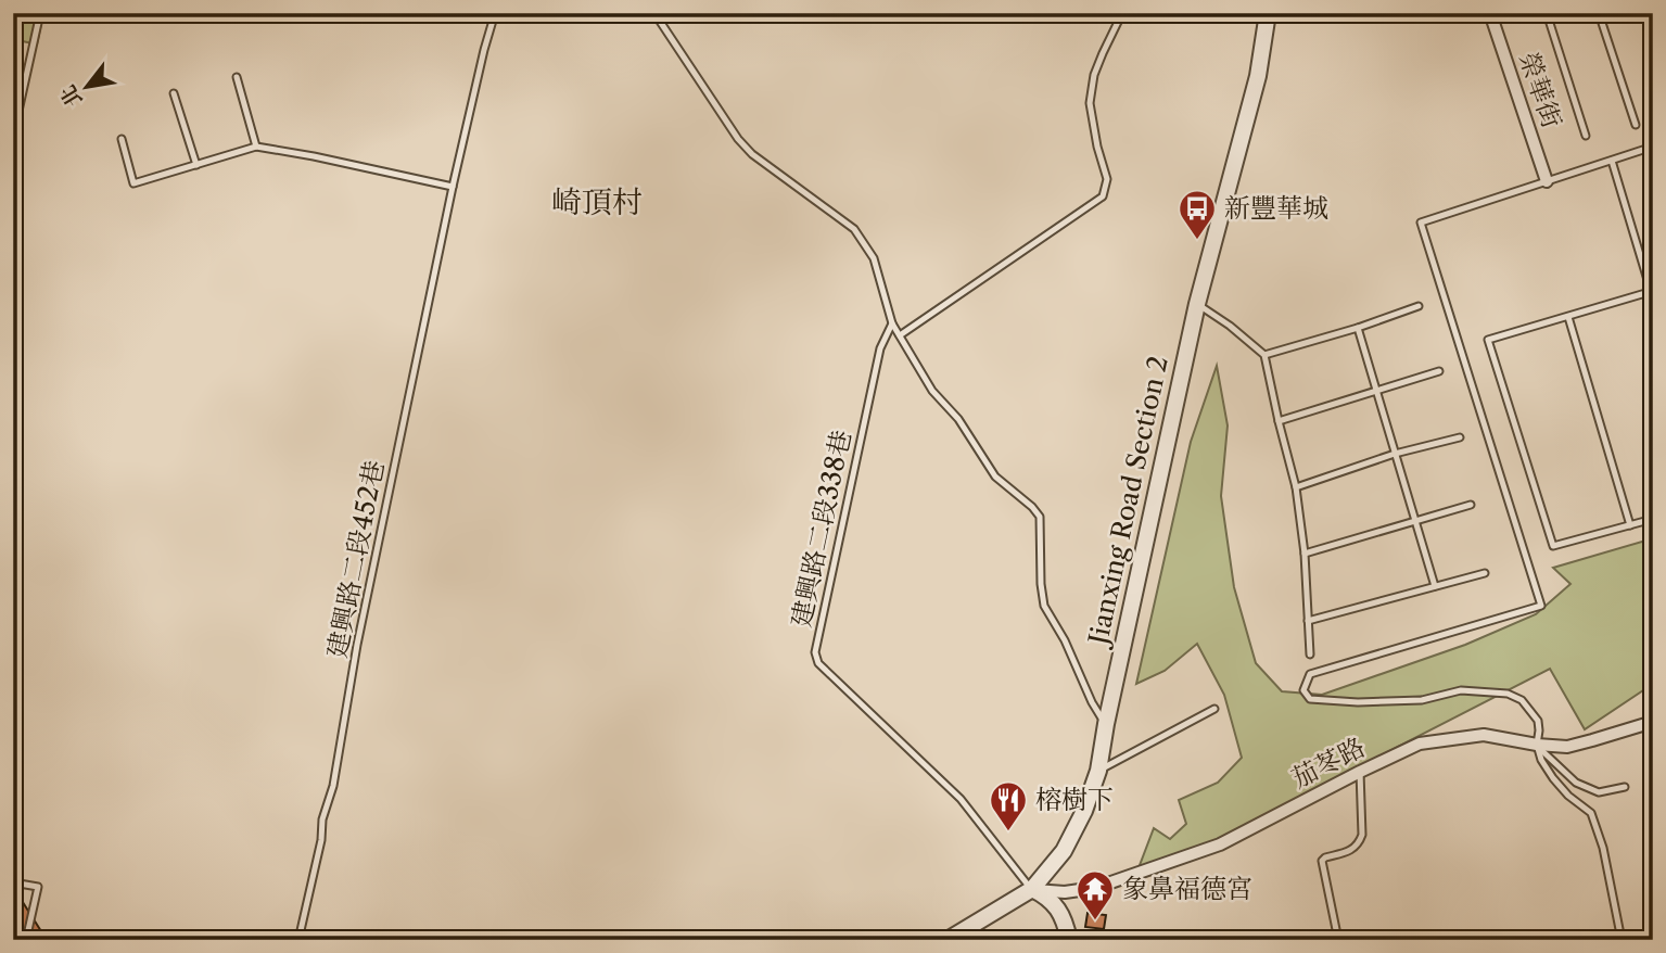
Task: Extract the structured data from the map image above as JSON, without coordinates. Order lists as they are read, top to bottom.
{
  "streets": {
    "street": ["榮華街", "Jianxing Road Section 2", "茄苳路"],
    "lane": ["建興路二段338巷", "建興路二段452巷"]
  },
  "crossings": [
    ["Jianxing Road Section 2", "建興路二段338巷"],
    ["Jianxing Road Section 2", "茄苳路"],
    ["建興路二段338巷", "茄苳路"]
  ],
  "districts": ["崎頂村"],
  "places": {
    "bus stop": ["新豐華城"],
    "restaurant": ["榕樹下"],
    "temple": ["象鼻福德宮"]
  },
  "north": "bottom left"
}
